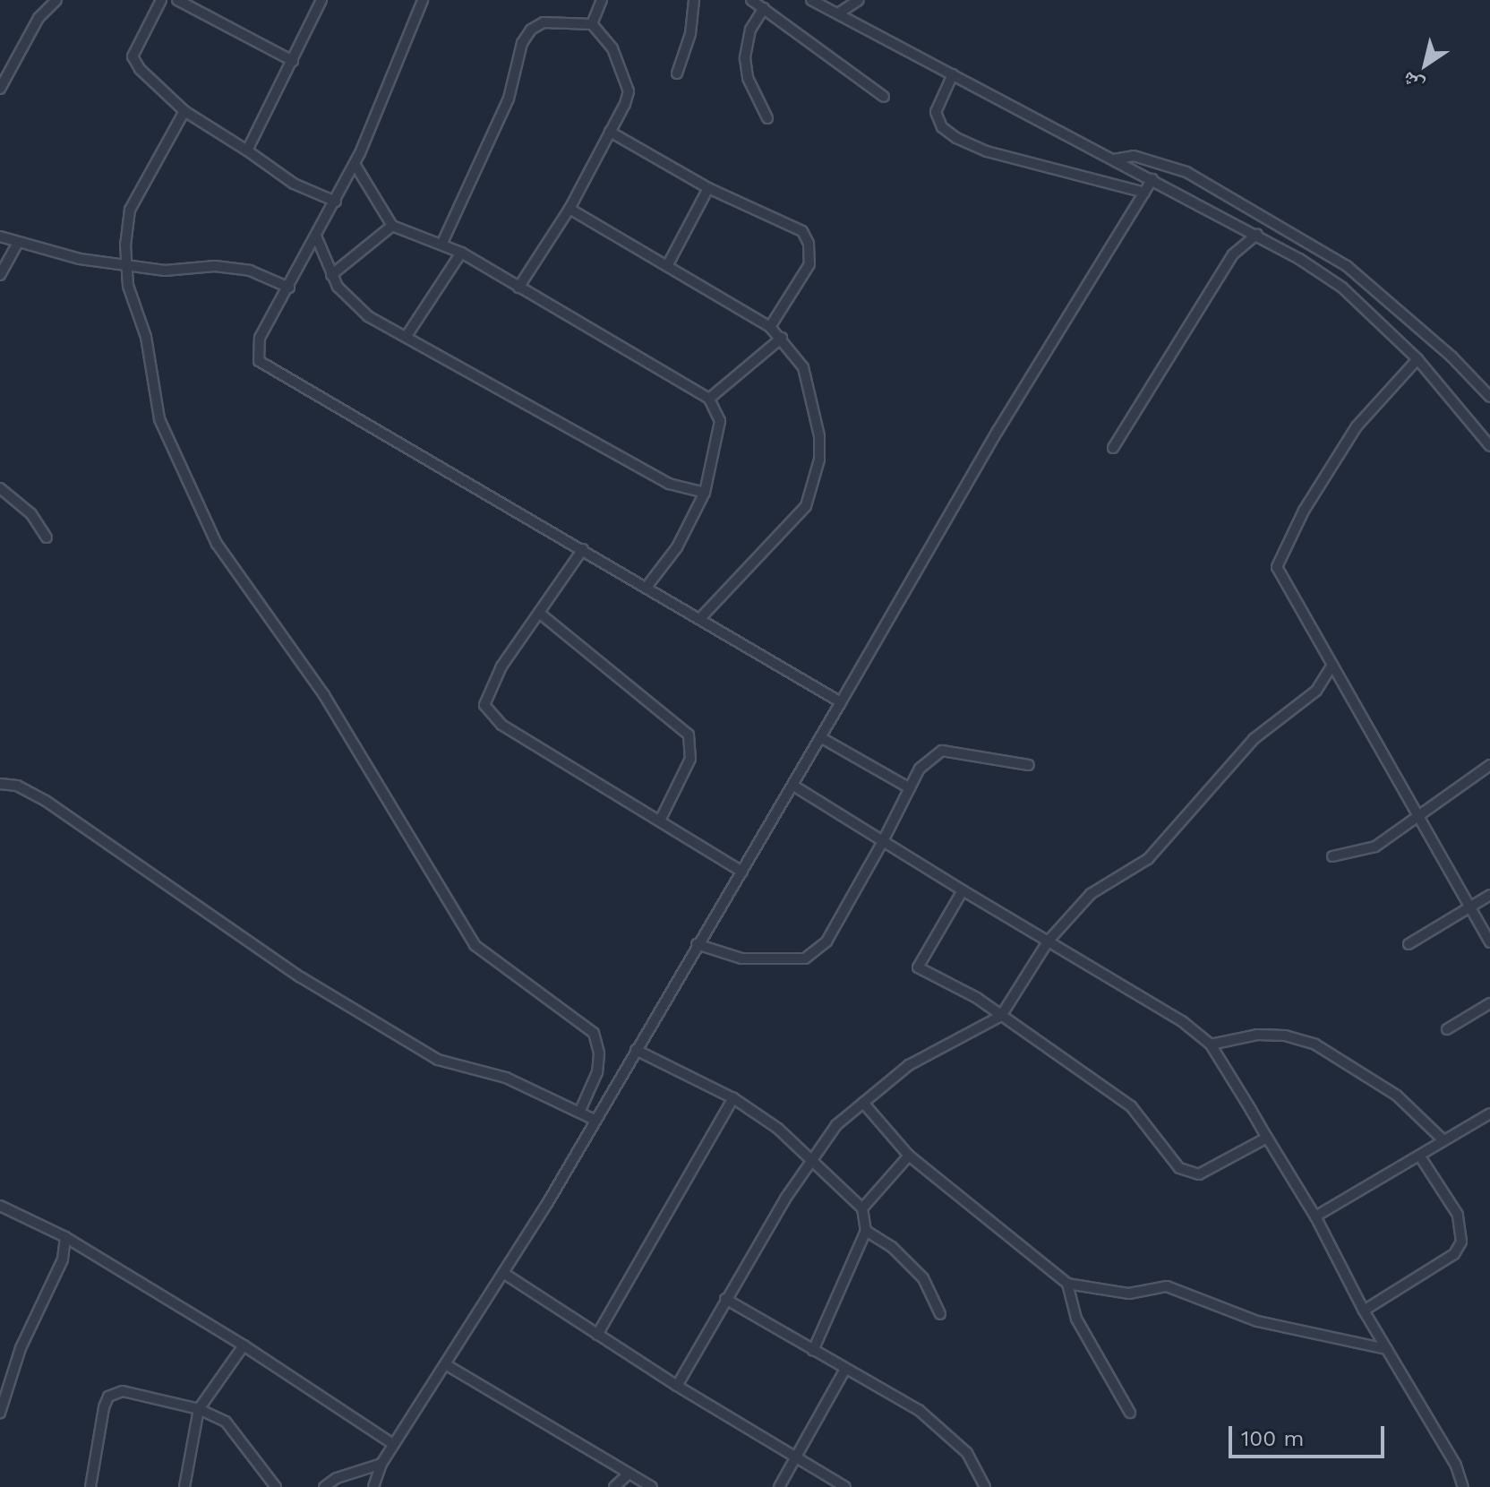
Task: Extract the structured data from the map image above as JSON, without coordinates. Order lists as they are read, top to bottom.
{
  "scale_bar": "100 m",
  "north": "bottom left"
}
